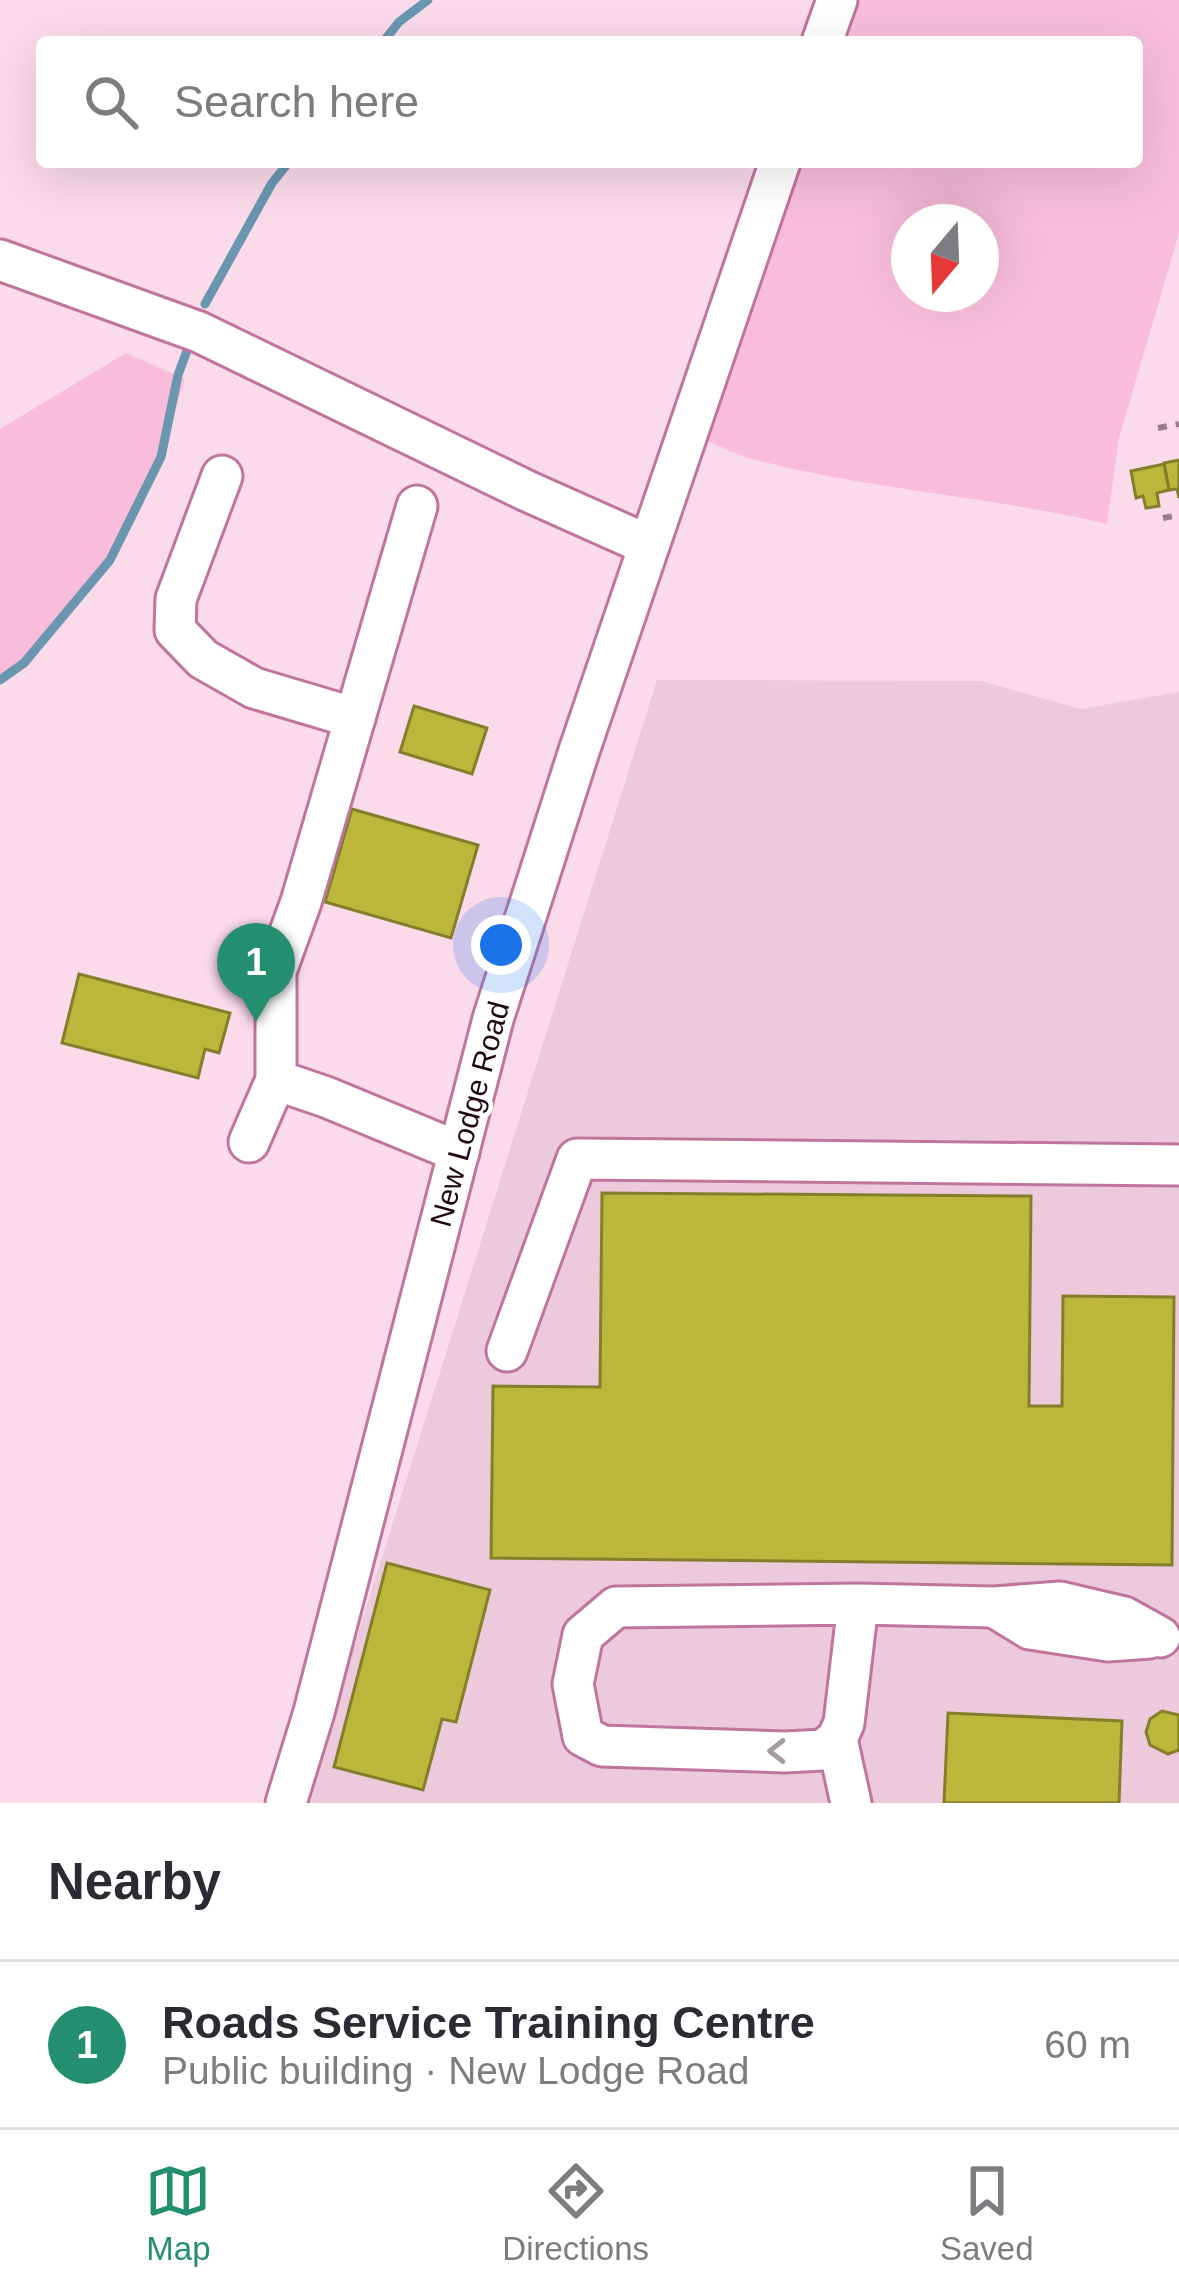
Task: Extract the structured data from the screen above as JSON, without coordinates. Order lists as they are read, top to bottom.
{
  "streets": {
    "street": ["New Lodge Road"]
  },
  "north": "bottom",
  "page": {
    "search": "Search here",
    "pins": "1",
    "heading": "Nearby",
    "list": [
      {
        "mark": "1",
        "name": "Roads Service Training Centre",
        "note": "Public building · New Lodge Road",
        "value": "60 m"
      }
    ],
    "nav": ["Map", "Directions", "Saved"]
  }
}
